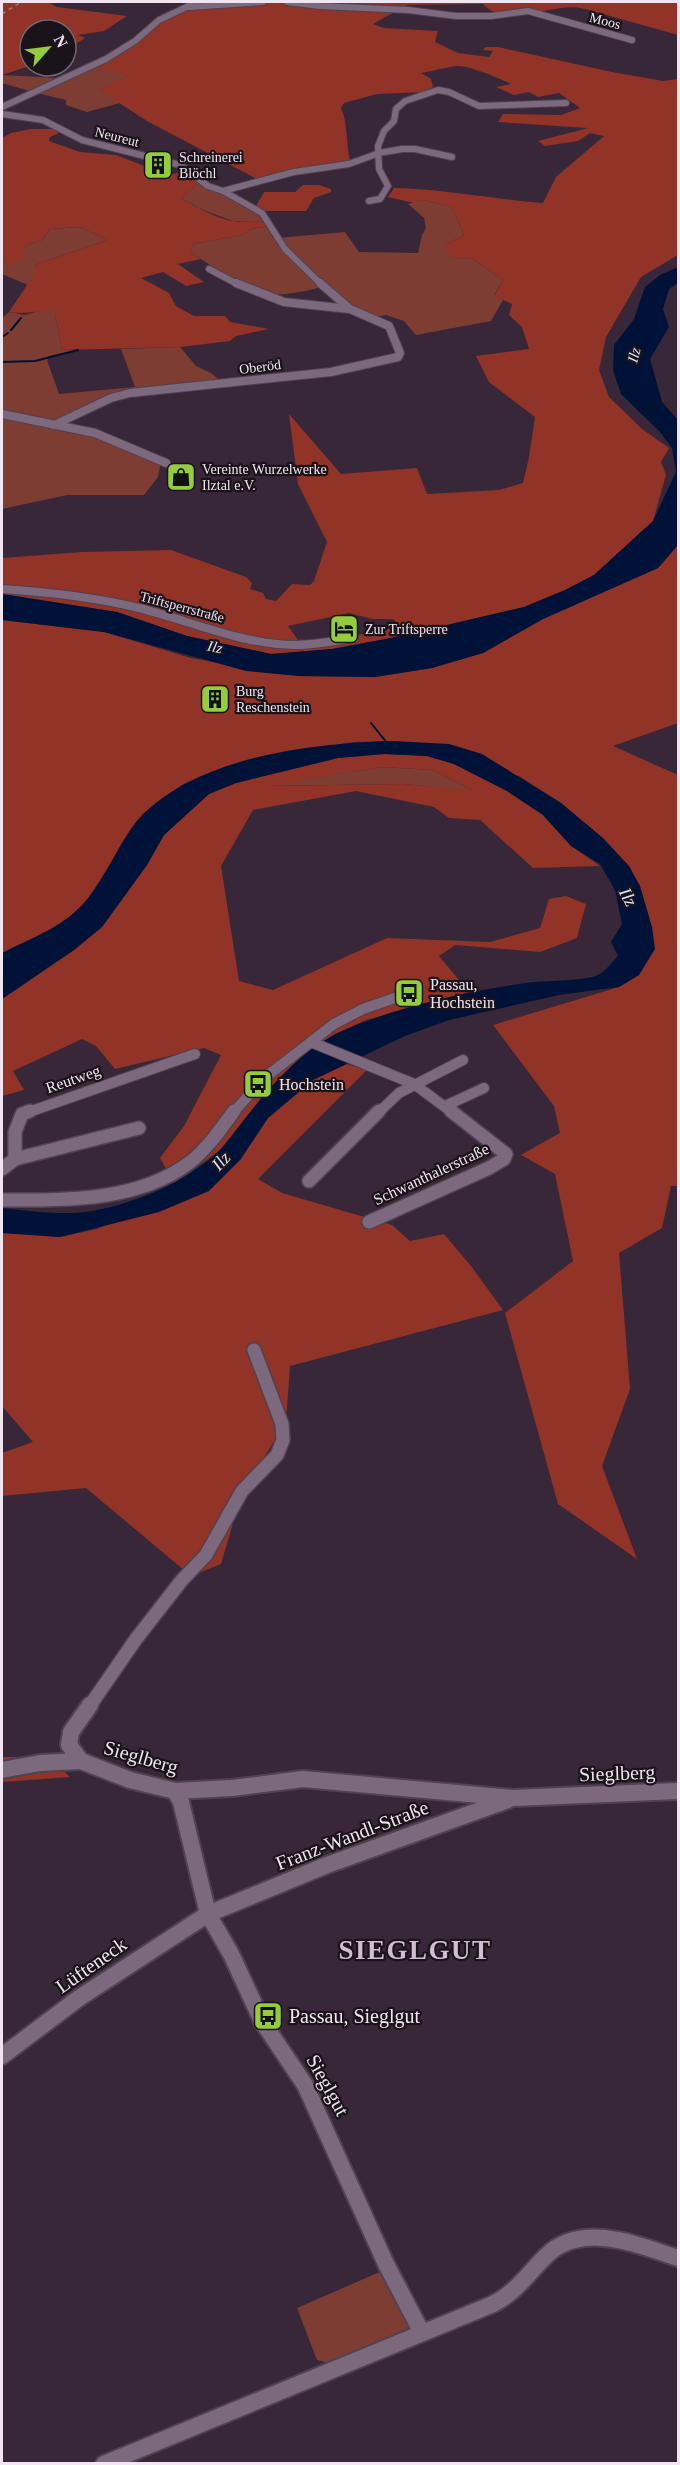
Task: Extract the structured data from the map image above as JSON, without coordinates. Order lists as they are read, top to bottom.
{
  "streets": {
    "street": [
      "Moos",
      "Neureut",
      "Oberöd",
      "Triftsperrstraße",
      "Reutweg",
      "Schwanthalerstraße",
      "Sieglberg",
      "Franz-Wandl-Straße",
      "Lüfteneck",
      "Sieglgut"
    ]
  },
  "crossings": [
    ["Neureut", "Oberöd"],
    ["Sieglberg", "Franz-Wandl-Straße"],
    ["Sieglberg", "Sieglgut"],
    ["Franz-Wandl-Straße", "Lüfteneck"],
    ["Franz-Wandl-Straße", "Sieglgut"],
    ["Lüfteneck", "Sieglgut"]
  ],
  "districts": ["SIEGLGUT"],
  "water": ["Ilz"],
  "places": {
    "building": ["Schreinerei Blöchl", "Burg Reschenstein"],
    "shop": ["Vereinte Wurzelwerke Ilztal e.V."],
    "hotel": ["Zur Triftsperre"],
    "bus stop": ["Passau, Hochstein", "Hochstein", "Passau, Sieglgut"]
  },
  "north": "top right"
}
